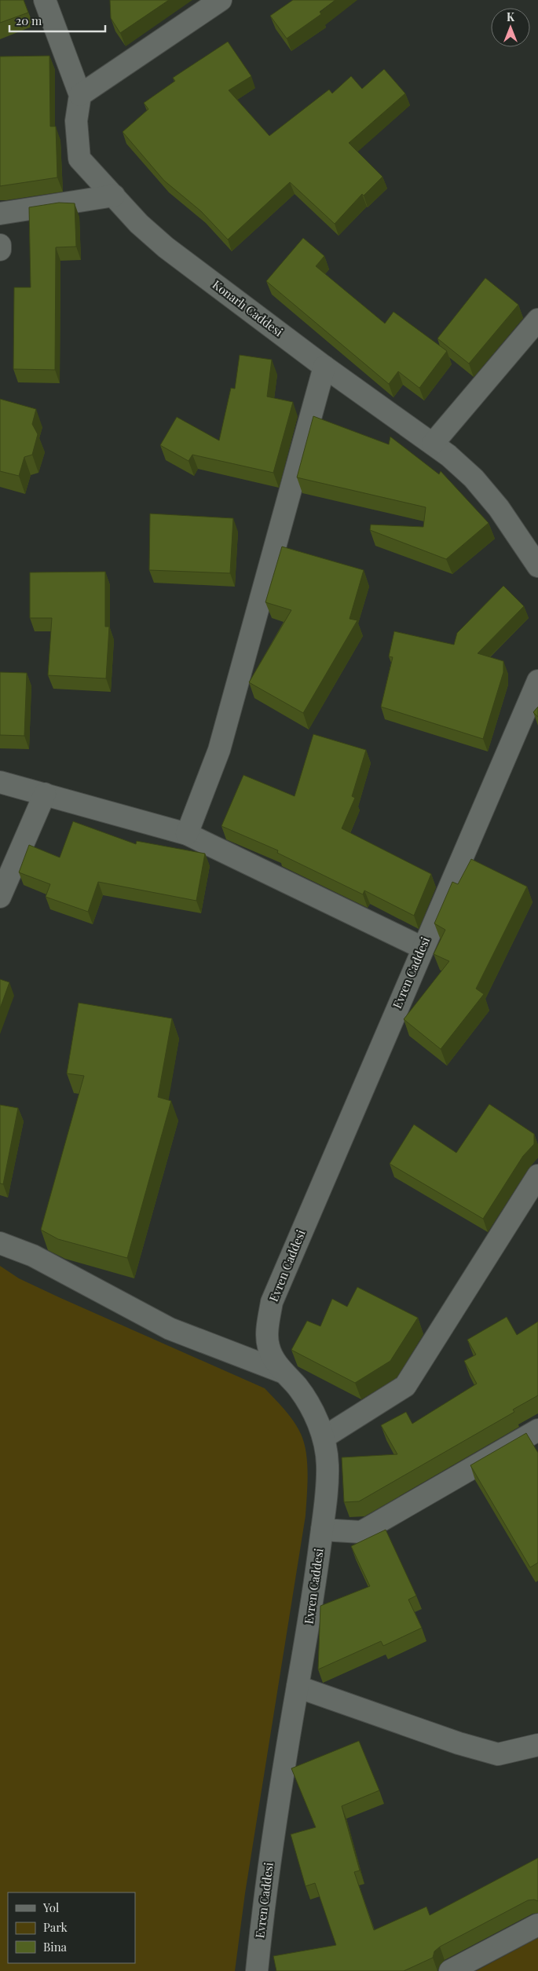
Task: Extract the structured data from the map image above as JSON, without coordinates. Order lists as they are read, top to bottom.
{
  "streets": {
    "street": ["Konarlı Caddesi", "Evren Caddesi"]
  },
  "legend": ["Yol", "Park", "Bina"],
  "scale_bar": "20 m",
  "north": "top"
}
